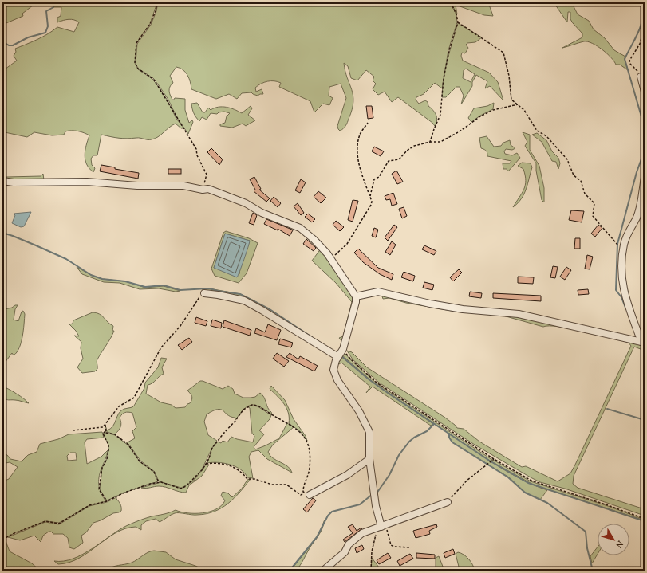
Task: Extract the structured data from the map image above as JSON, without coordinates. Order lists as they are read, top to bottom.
{
  "north": "bottom right"
}
